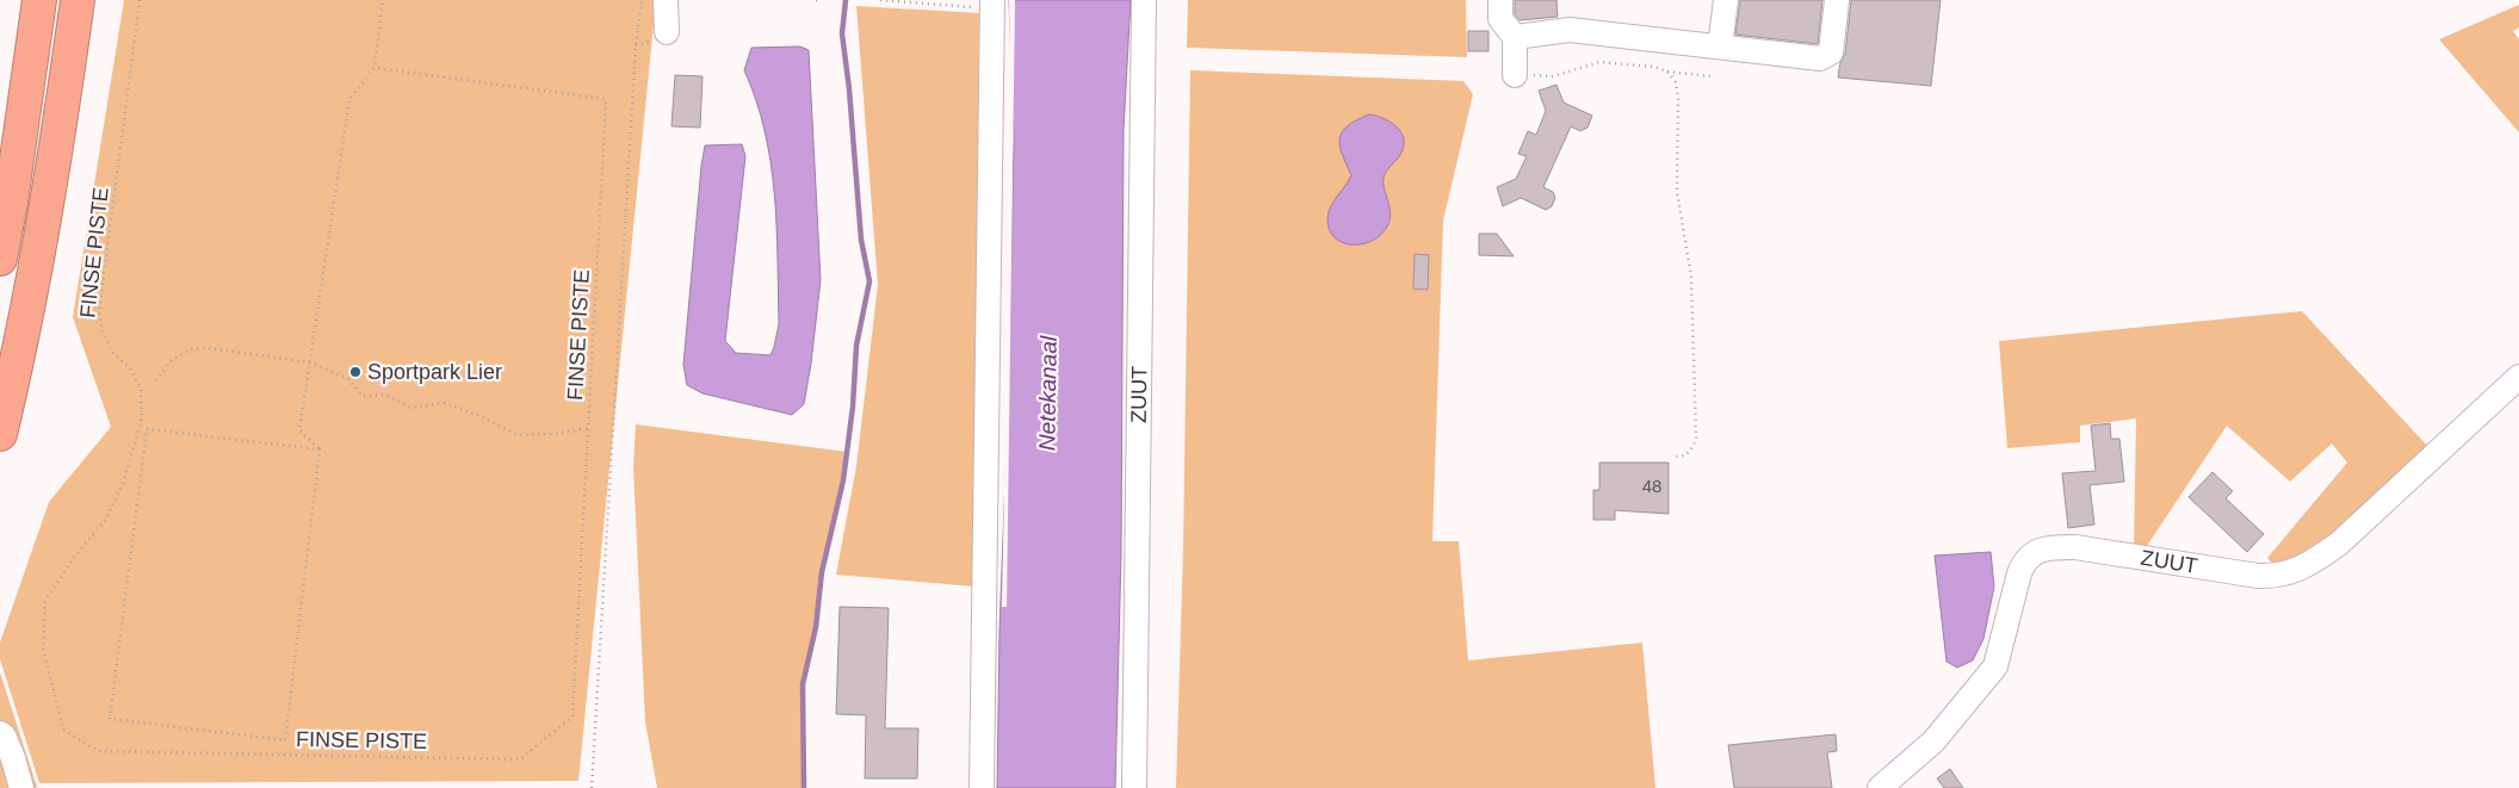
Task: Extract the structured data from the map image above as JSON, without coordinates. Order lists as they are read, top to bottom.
{
  "streets": {
    "street": ["ZUUT"],
    "path": ["FINSE PISTE"]
  },
  "water": ["Netekanaal"],
  "places": ["Sportpark Lier"],
  "house_numbers": ["48"]
}
